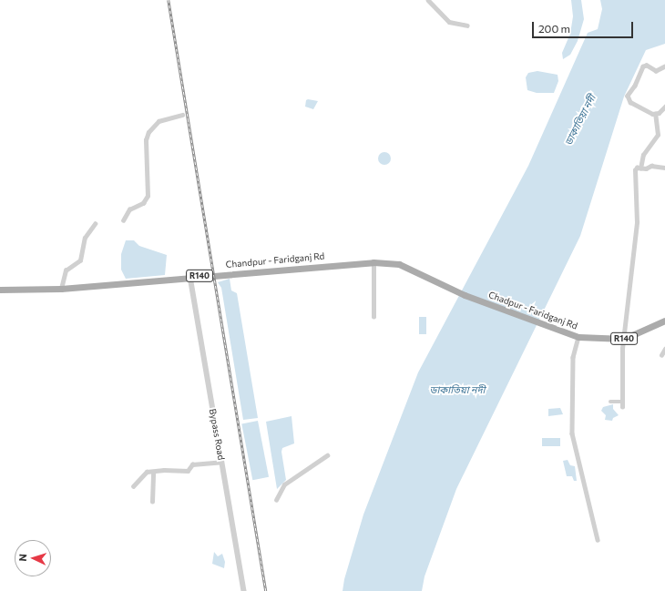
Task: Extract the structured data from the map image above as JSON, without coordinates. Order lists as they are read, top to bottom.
{
  "streets": {
    "main road": ["Chandpur - Faridganj Rd", "R140", "Chadpur - Faridganj Rd"],
    "street": ["Bypass Road"]
  },
  "crossings": [
    ["Chandpur - Faridganj Rd", "Chadpur - Faridganj Rd"],
    ["Chandpur - Faridganj Rd", "Bypass Road"]
  ],
  "water": ["ডাকাতিয়া নদী"],
  "scale_bar": "200 m",
  "north": "left"
}
